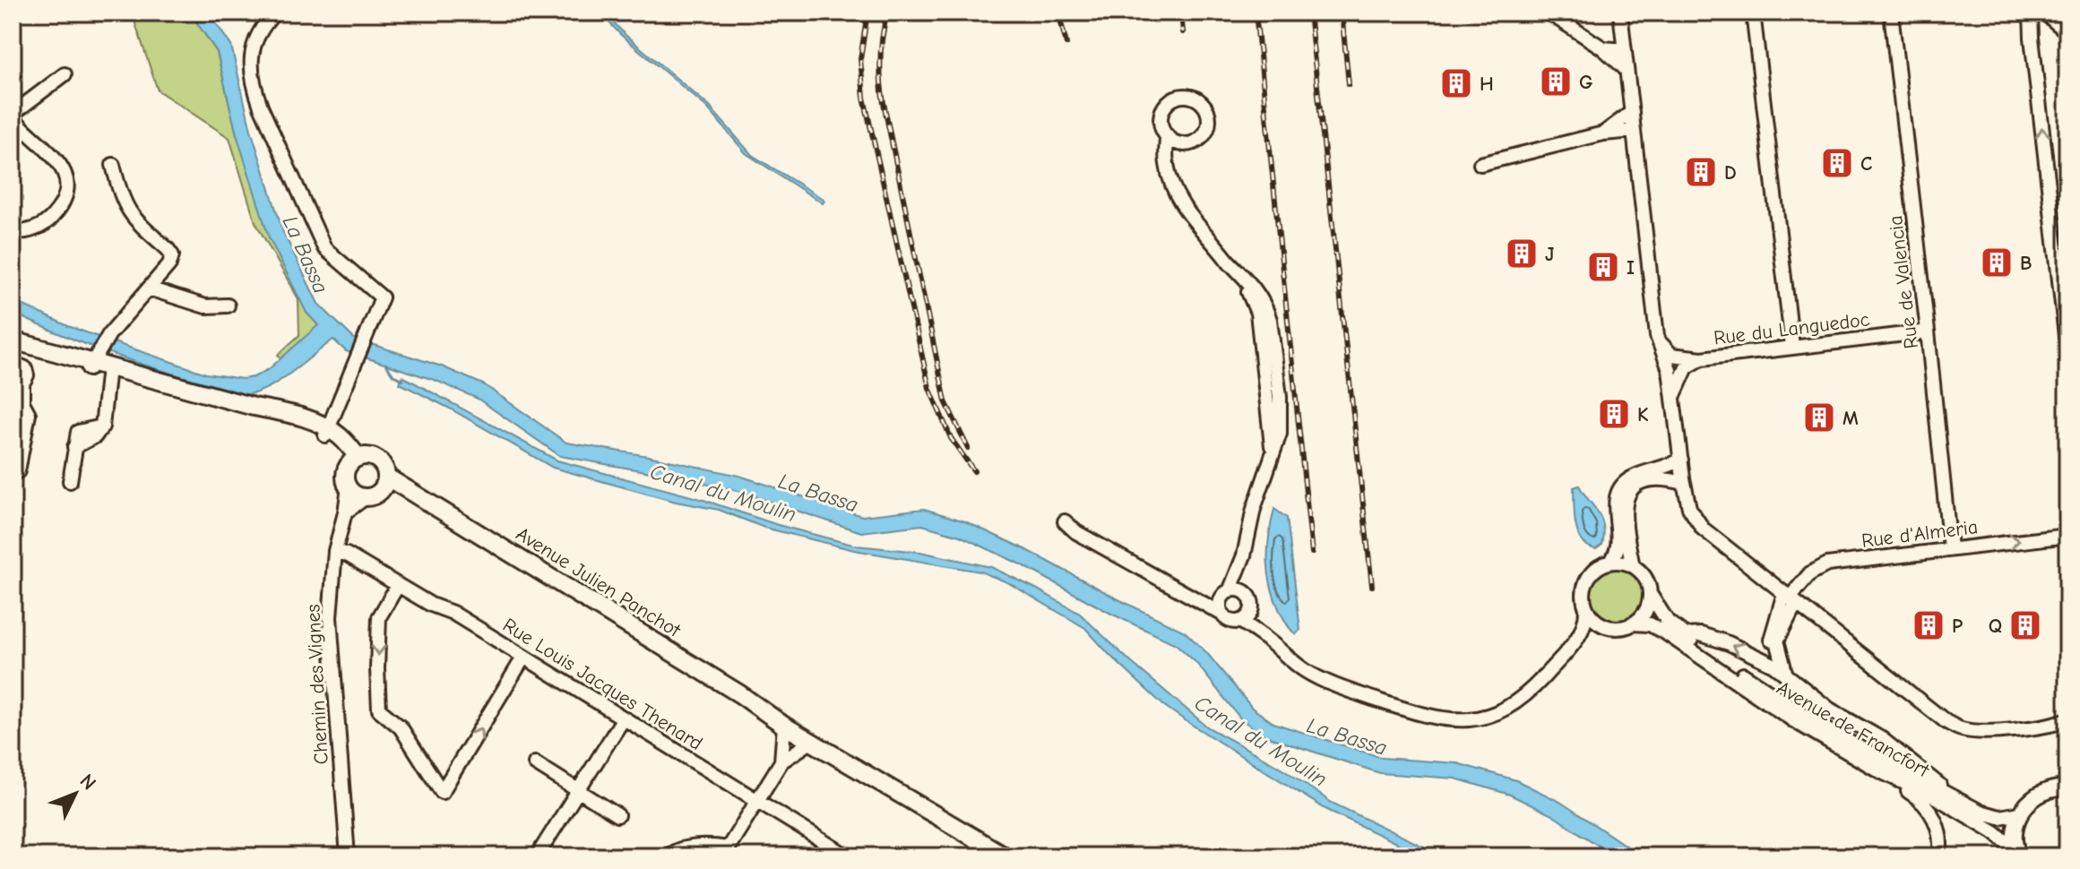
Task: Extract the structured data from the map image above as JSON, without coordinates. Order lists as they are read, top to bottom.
{
  "streets": {
    "main road": ["Avenue Julien Panchot"],
    "street": [
      "Rue de Valencia",
      "Rue du Languedoc",
      "Rue d'Almeria",
      "Rue Louis Jacques Thenard",
      "Chemin des Vignes",
      "Avenue de Francfort"
    ]
  },
  "crossings": [
    ["Rue de Valencia", "Rue du Languedoc"],
    ["Rue de Valencia", "Rue d'Almeria"],
    ["Avenue Julien Panchot", "Chemin des Vignes"],
    ["Rue Louis Jacques Thenard", "Chemin des Vignes"]
  ],
  "one_way": ["Rue d'Almeria"],
  "water": ["La Bassa", "Canal du Moulin"],
  "places": {
    "building": [
      "G",
      "H",
      "C",
      "D",
      "J",
      "B",
      "I",
      "K",
      "M",
      "P",
      "Q"
    ]
  },
  "north": "top right"
}
